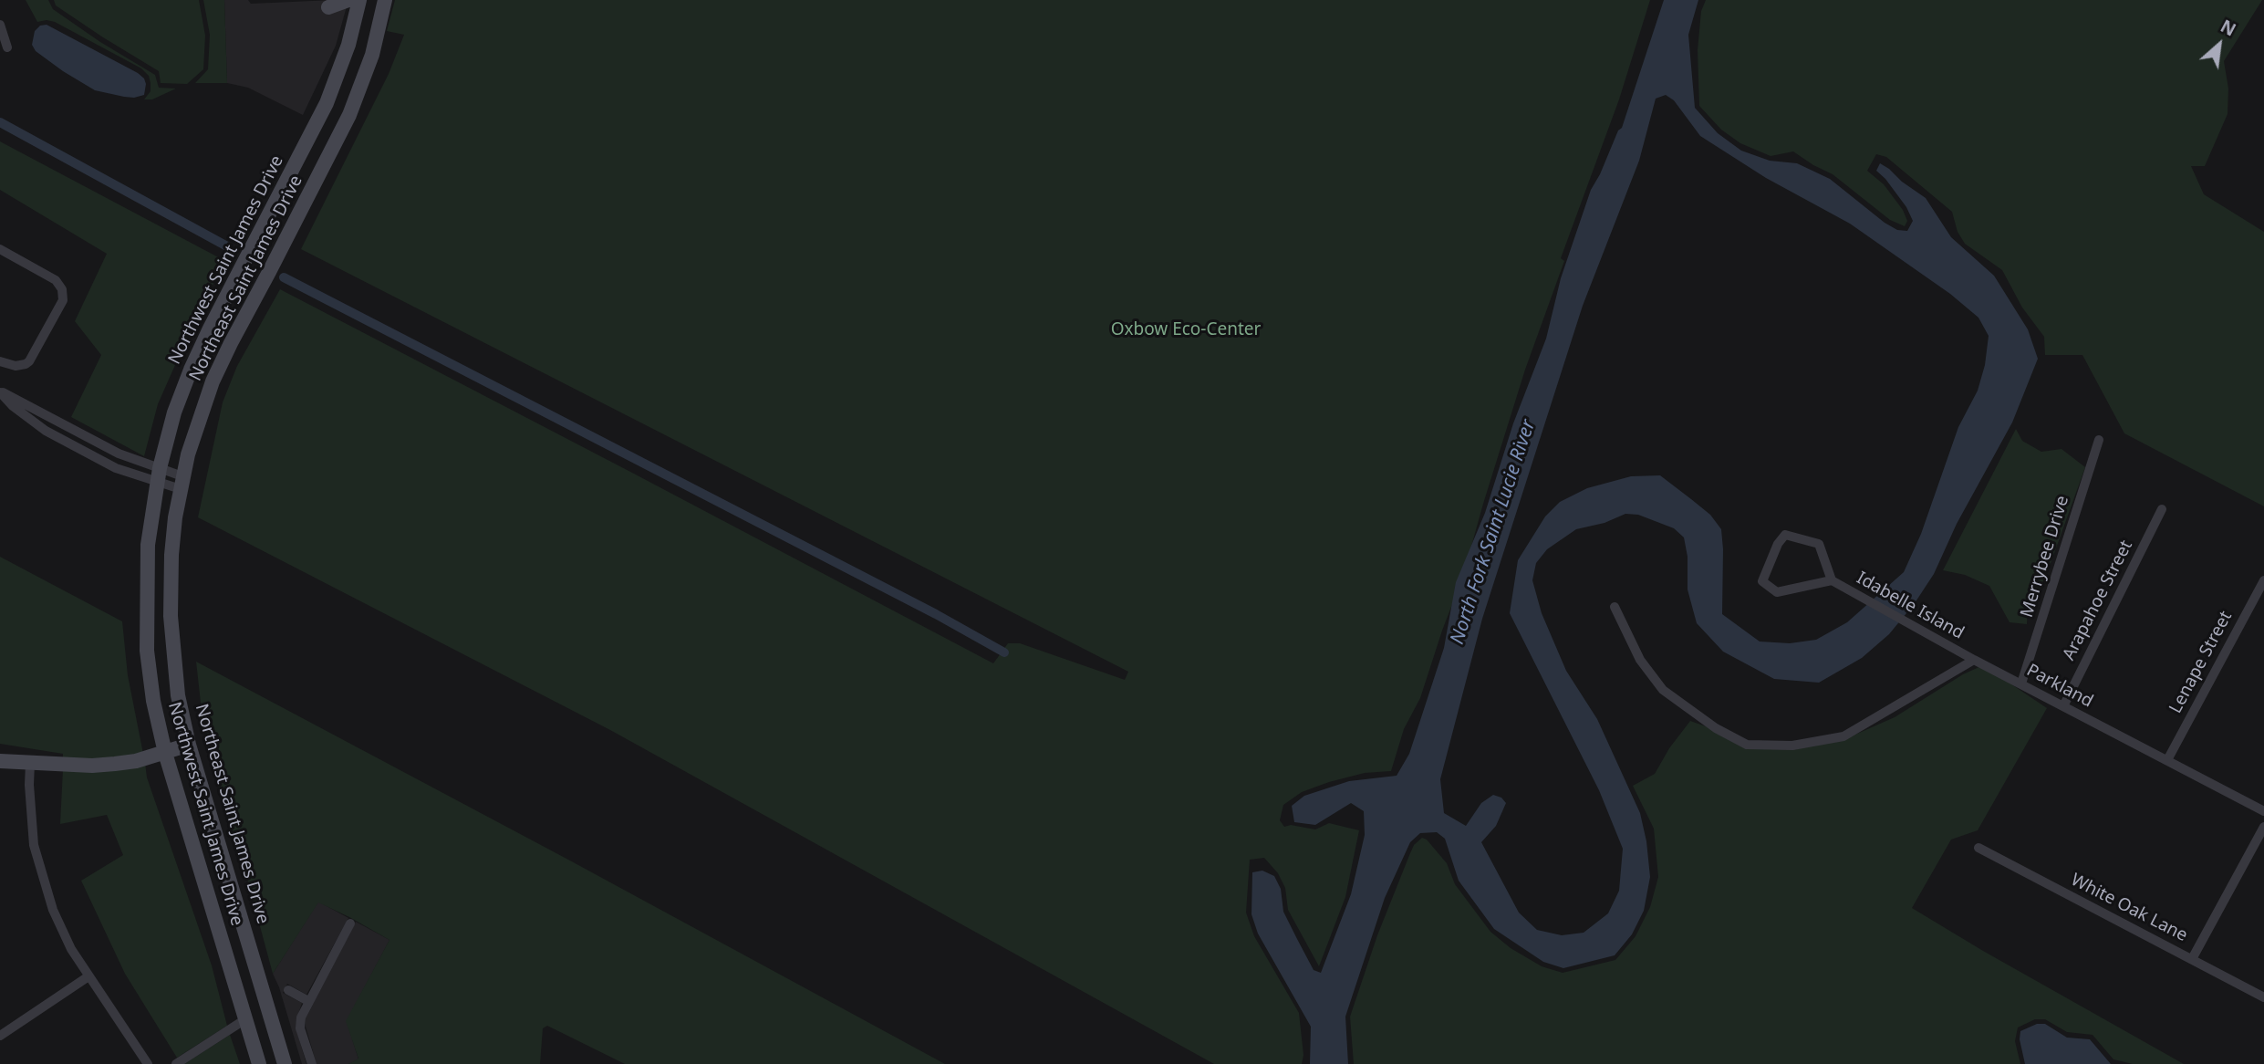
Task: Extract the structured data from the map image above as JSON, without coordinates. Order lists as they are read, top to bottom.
{
  "streets": {
    "main road": ["Northwest Saint James Drive", "Northeast Saint James Drive"],
    "street": [
      "Merrybee Drive",
      "Arapahoe Street",
      "Idabelle Island",
      "Lenape Street",
      "Parkland",
      "White Oak Lane"
    ]
  },
  "crossings": [
    ["Merrybee Drive", "Parkland"],
    ["Arapahoe Street", "Parkland"],
    ["Idabelle Island", "Parkland"],
    ["Lenape Street", "Parkland"]
  ],
  "water": ["North Fork Saint Lucie River"],
  "parks": ["Oxbow Eco-Center"],
  "north": "top right"
}
